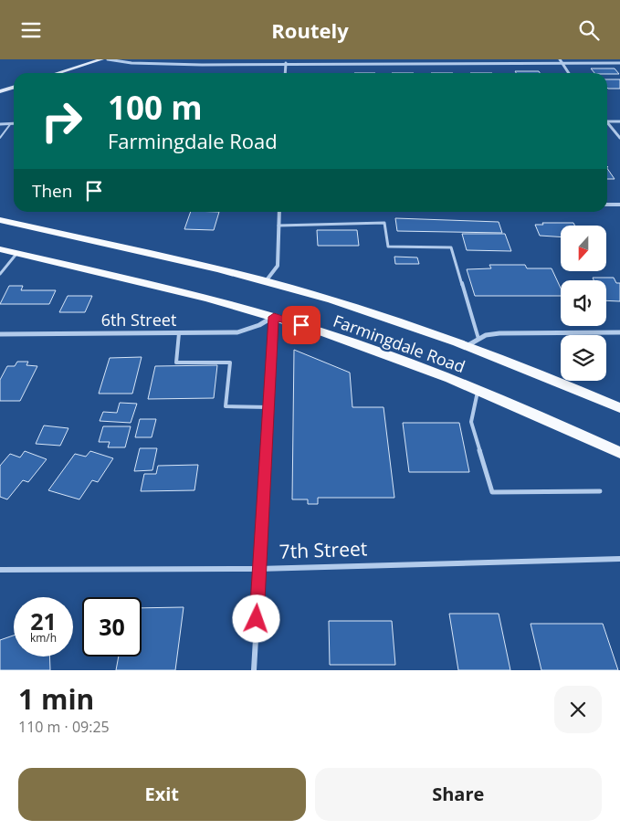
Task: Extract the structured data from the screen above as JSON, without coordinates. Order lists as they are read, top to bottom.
{
  "streets": {
    "main road": ["Farmingdale Road"],
    "street": ["6th Street", "7th Street"]
  },
  "crossings": [
    ["6th Street", "Farmingdale Road"]
  ],
  "north": "bottom",
  "page": {
    "header": "Routely",
    "turn": ["100 m", "Farmingdale Road"],
    "then": "Then",
    "speed": "21 km/h",
    "limit": "30",
    "heading": ["1 min", "110 m · 09:25"],
    "buttons": ["Exit", "Share"]
  }
}
